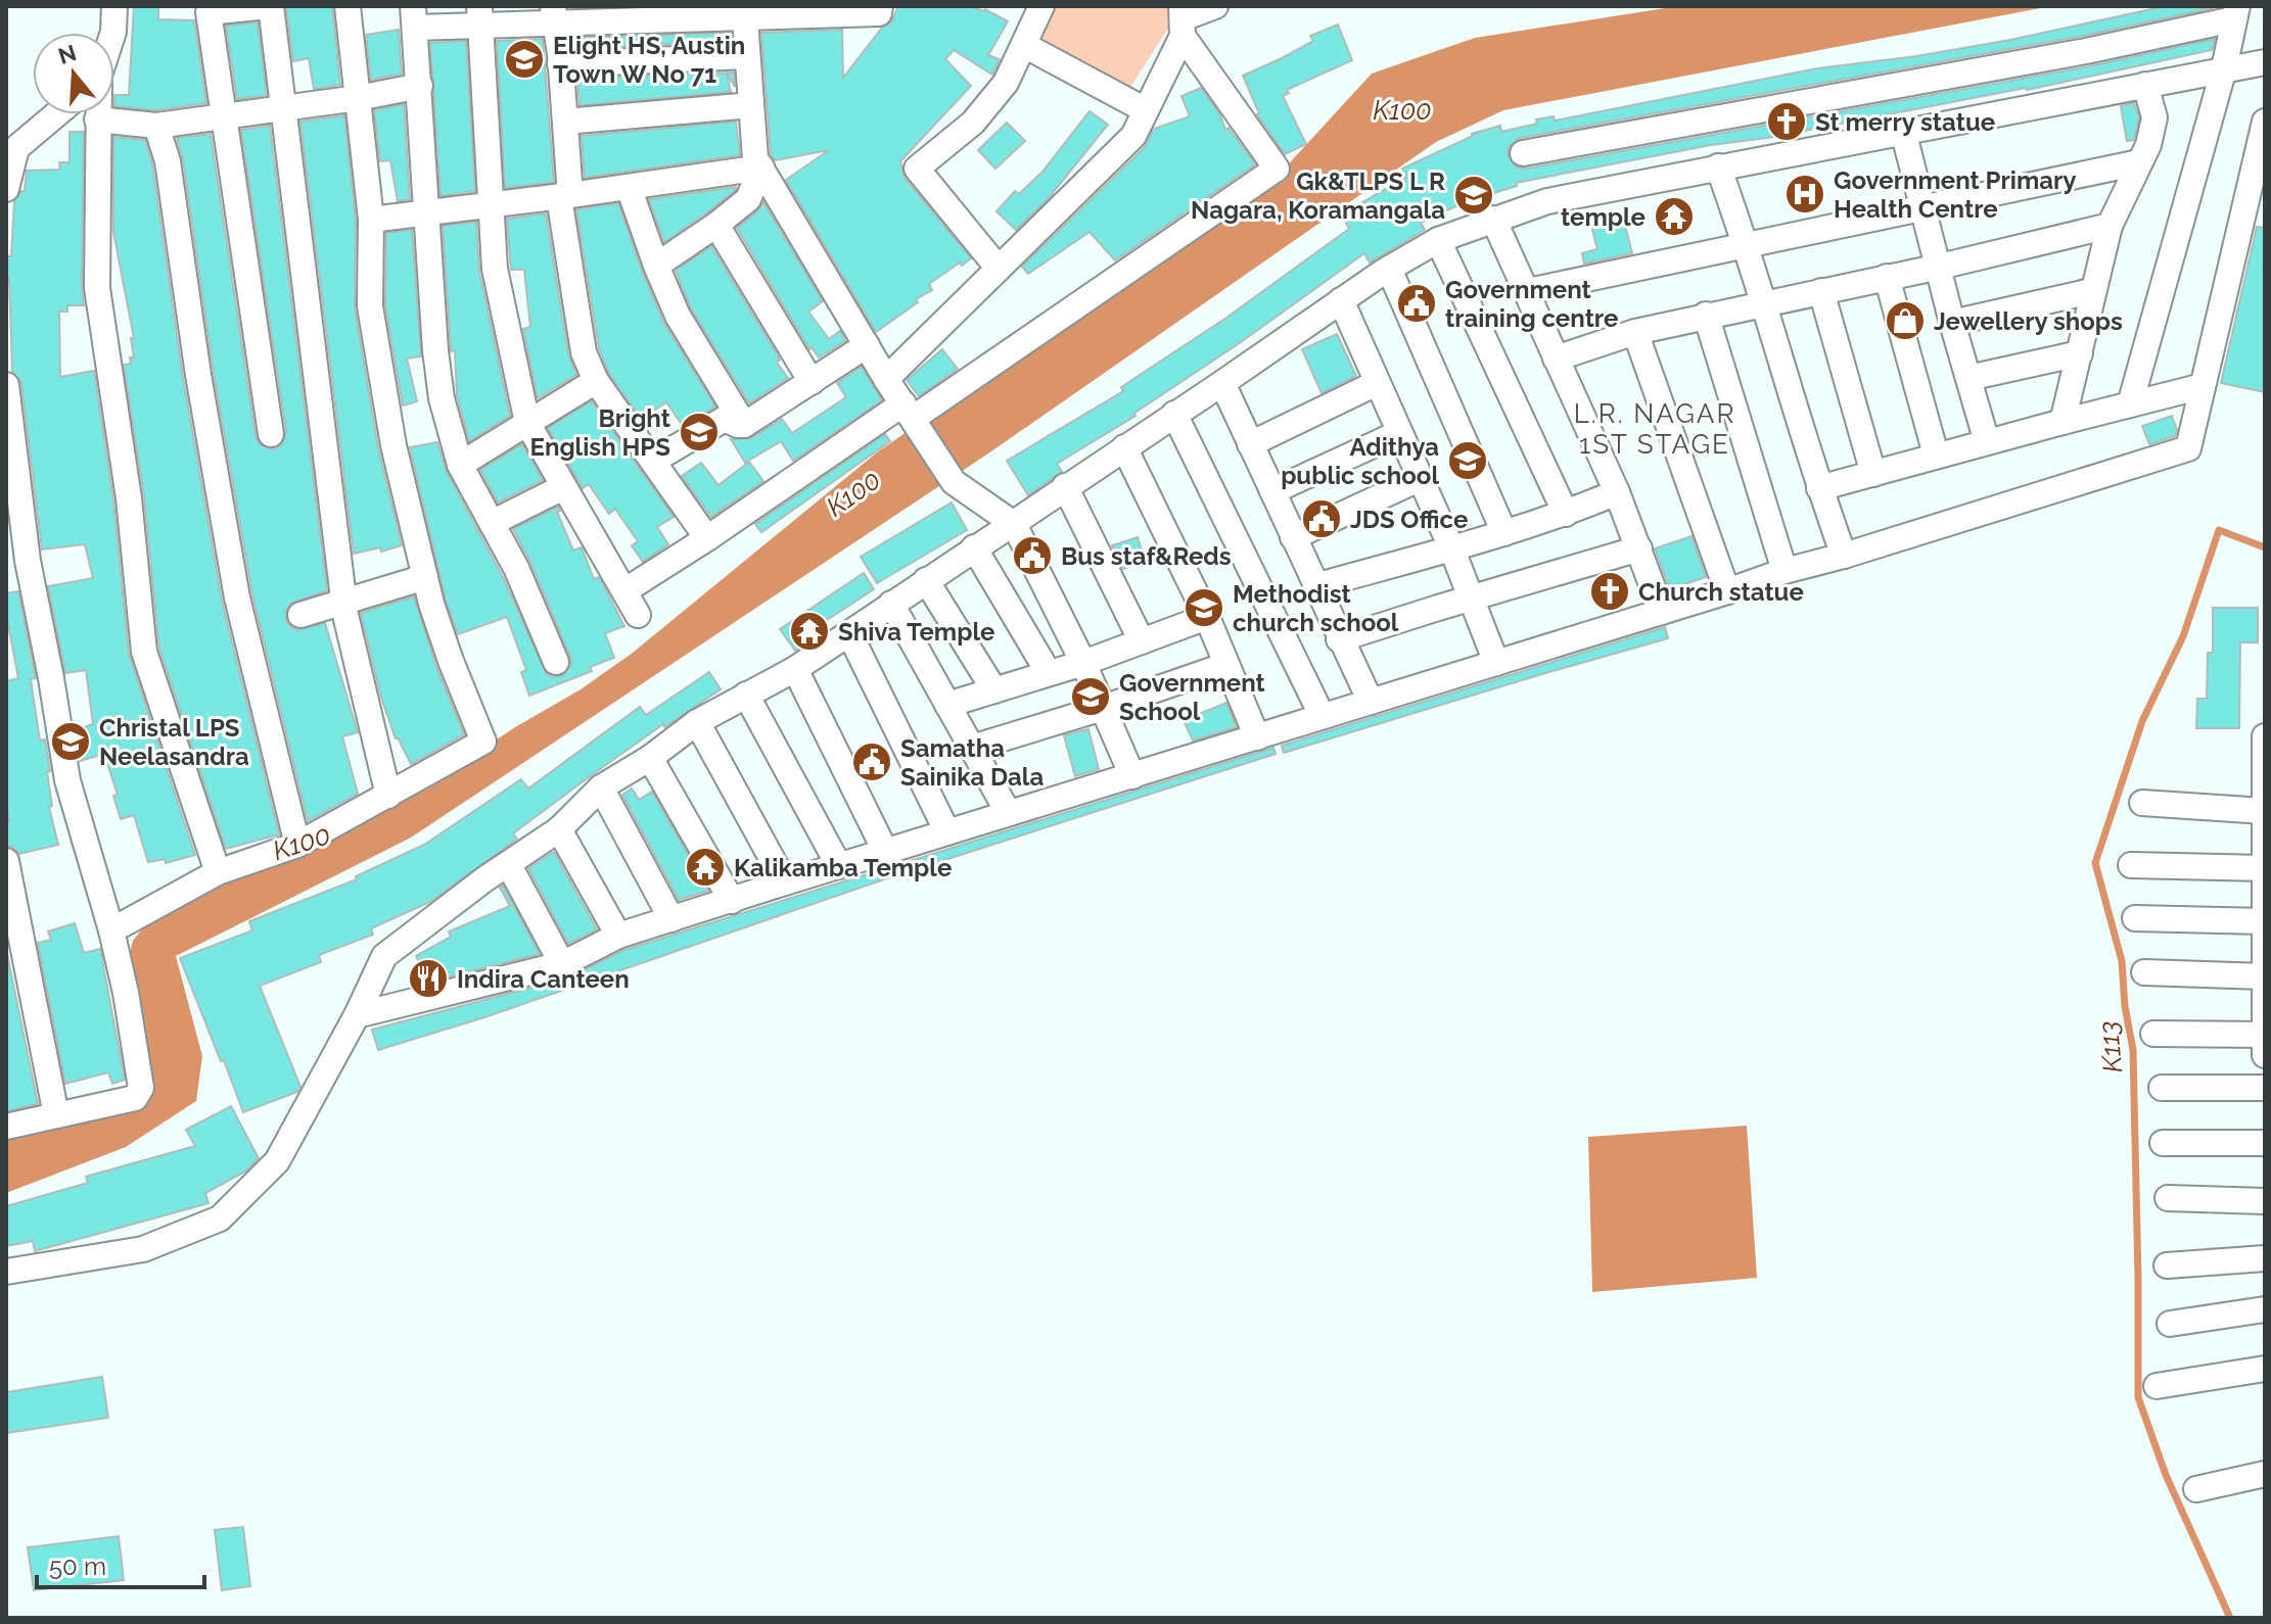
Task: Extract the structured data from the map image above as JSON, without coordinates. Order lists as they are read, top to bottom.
{
  "districts": ["L.R. NAGAR 1ST STAGE"],
  "water": ["K100", "K113"],
  "places": {
    "school or university": [
      "Elight HS, Austin Town W No 71",
      "Gk&TLPS L R Nagara, Koramangala",
      "Bright English HPS",
      "Adithya public school",
      "Methodist church school",
      "Government School",
      "Christal LPS Neelasandra"
    ],
    "church": ["St merry statue", "Church statue"],
    "hospital": ["Government Primary Health Centre"],
    "temple": ["temple", "Shiva Temple", "Kalikamba Temple"],
    "public building": [
      "Government training centre",
      "JDS Office",
      "Bus staf&Reds",
      "Samatha Sainika Dala"
    ],
    "shop": ["Jewellery shops"],
    "restaurant": ["Indira Canteen"]
  },
  "scale_bar": "50 m",
  "north": "top"
}
